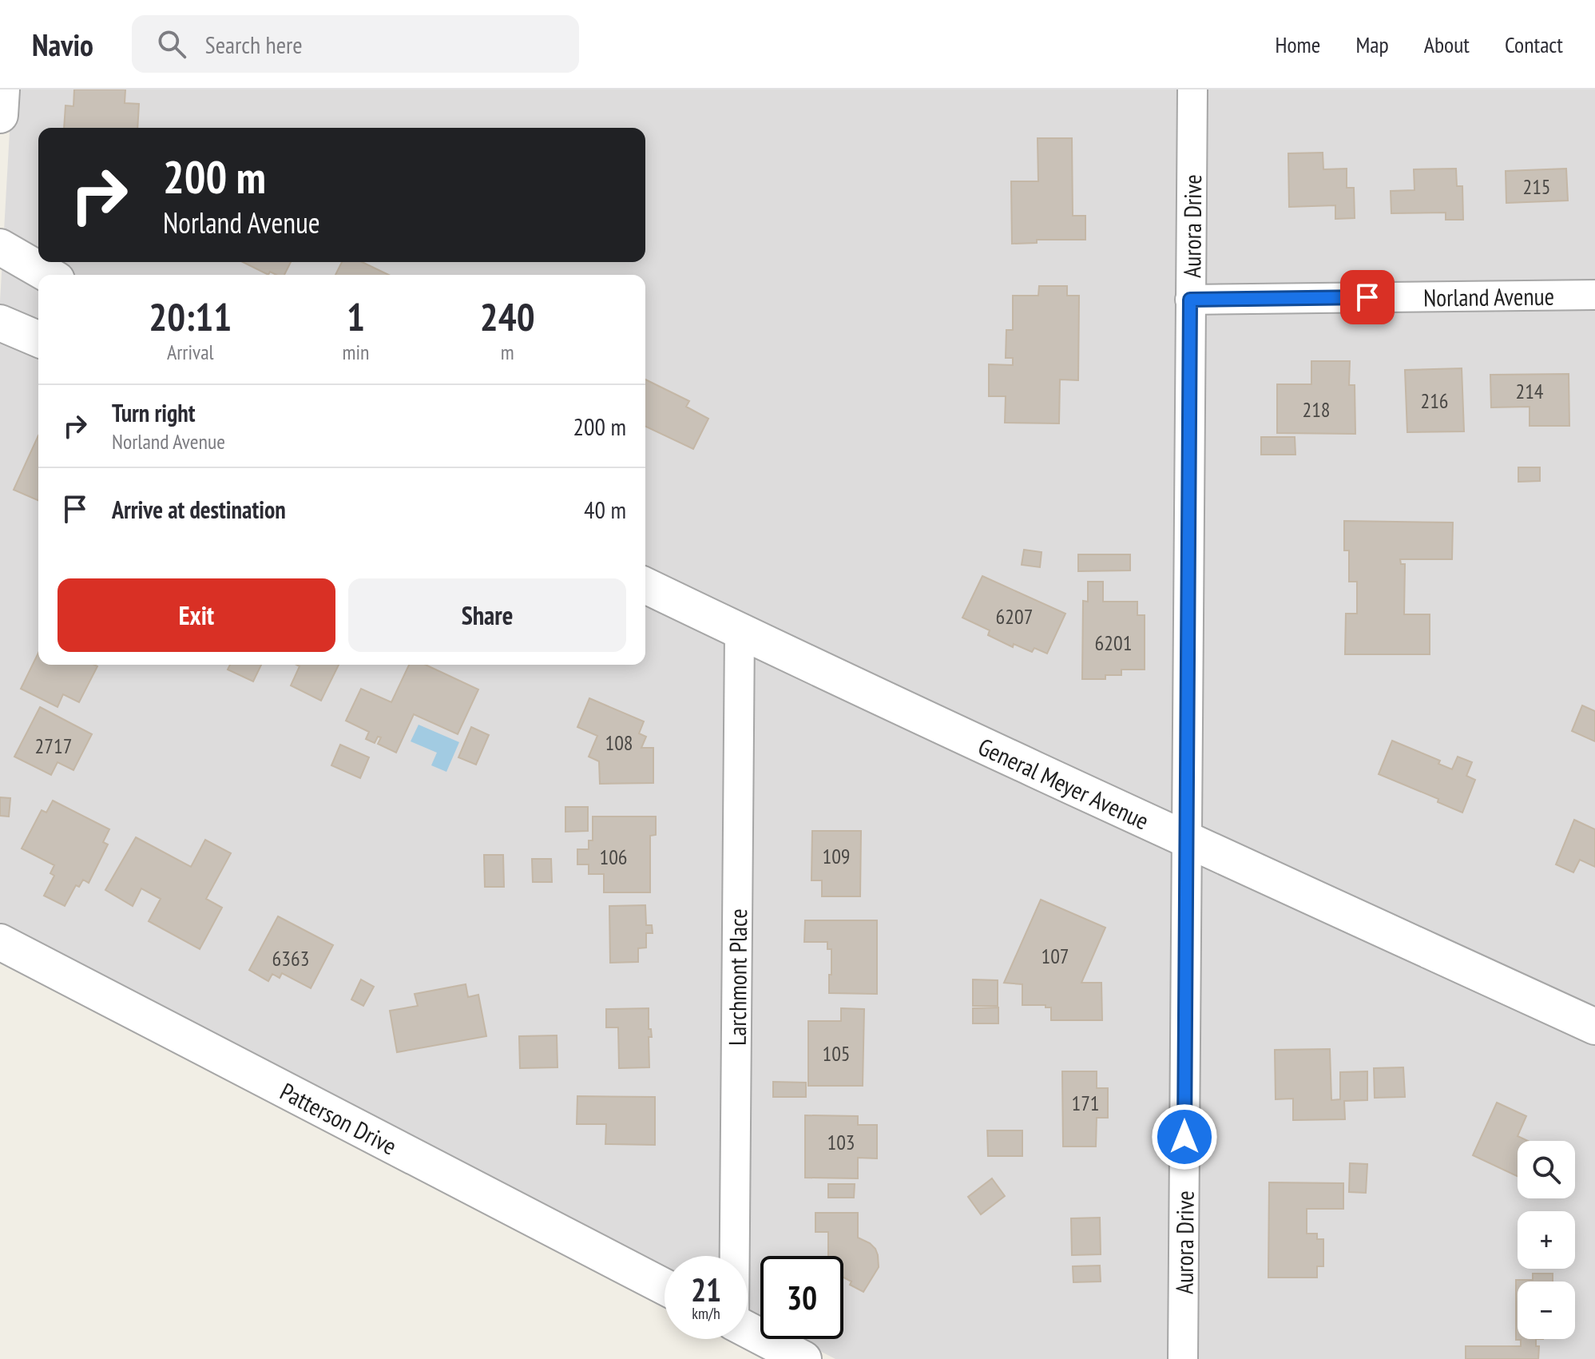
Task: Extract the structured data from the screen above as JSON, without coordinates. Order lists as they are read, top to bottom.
{
  "streets": {
    "street": [
      "Aurora Drive",
      "Norland Avenue",
      "General Meyer Avenue",
      "Larchmont Place",
      "Patterson Drive"
    ]
  },
  "crossings": [
    ["Aurora Drive", "Norland Avenue"],
    ["Aurora Drive", "General Meyer Avenue"],
    ["General Meyer Avenue", "Larchmont Place"]
  ],
  "house_numbers": [
    "215",
    "214",
    "216",
    "218",
    "6207",
    "6201",
    "108",
    "2717",
    "109",
    "106",
    "107",
    "6363",
    "105",
    "171",
    "103"
  ],
  "page": {
    "header": "Navio",
    "search": "Search here",
    "nav": [
      "Home",
      "Map",
      "About",
      "Contact"
    ],
    "turn": ["200 m", "Norland Avenue"],
    "eta": [
      "20:11",
      "Arrival",
      "1",
      "min",
      "240",
      "m"
    ],
    "list": [
      {
        "name": "Turn right",
        "note": "Norland Avenue",
        "value": "200 m"
      },
      {
        "name": "Arrive at destination",
        "value": "40 m"
      }
    ],
    "buttons": ["Exit", "Share"],
    "map_buttons": ["+", "−"],
    "speed": "21 km/h",
    "limit": "30"
  }
}
